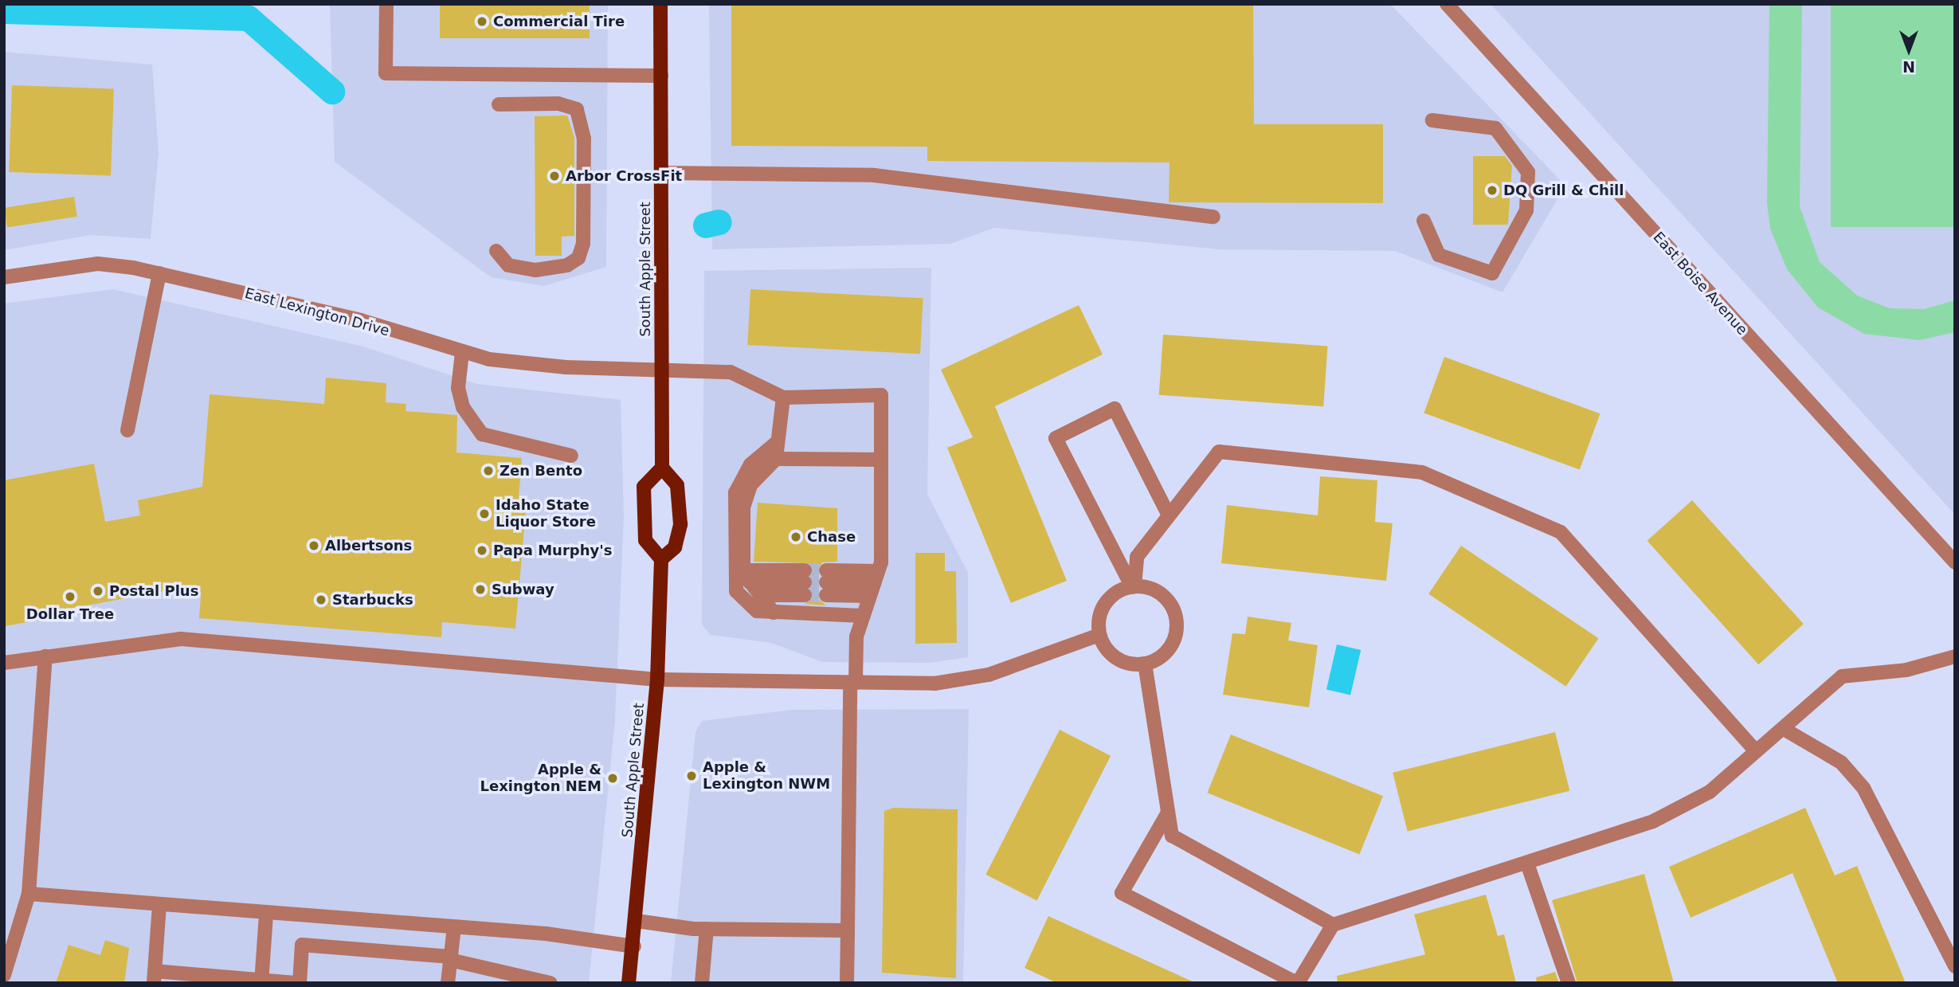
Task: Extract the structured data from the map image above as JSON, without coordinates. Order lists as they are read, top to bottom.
{
  "streets": {
    "main road": ["South Apple Street"],
    "street": ["East Boise Avenue", "East Lexington Drive"]
  },
  "crossings": [
    ["South Apple Street", "East Lexington Drive"]
  ],
  "places": [
    "Commercial Tire",
    "Arbor CrossFit",
    "DQ Grill & Chill",
    "Zen Bento",
    "Idaho State Liquor Store",
    "Chase",
    "Albertsons",
    "Papa Murphy's",
    "Subway",
    "Postal Plus",
    "Dollar Tree",
    "Starbucks",
    "Apple & Lexington NWM",
    "Apple & Lexington NEM"
  ],
  "north": "bottom"
}
